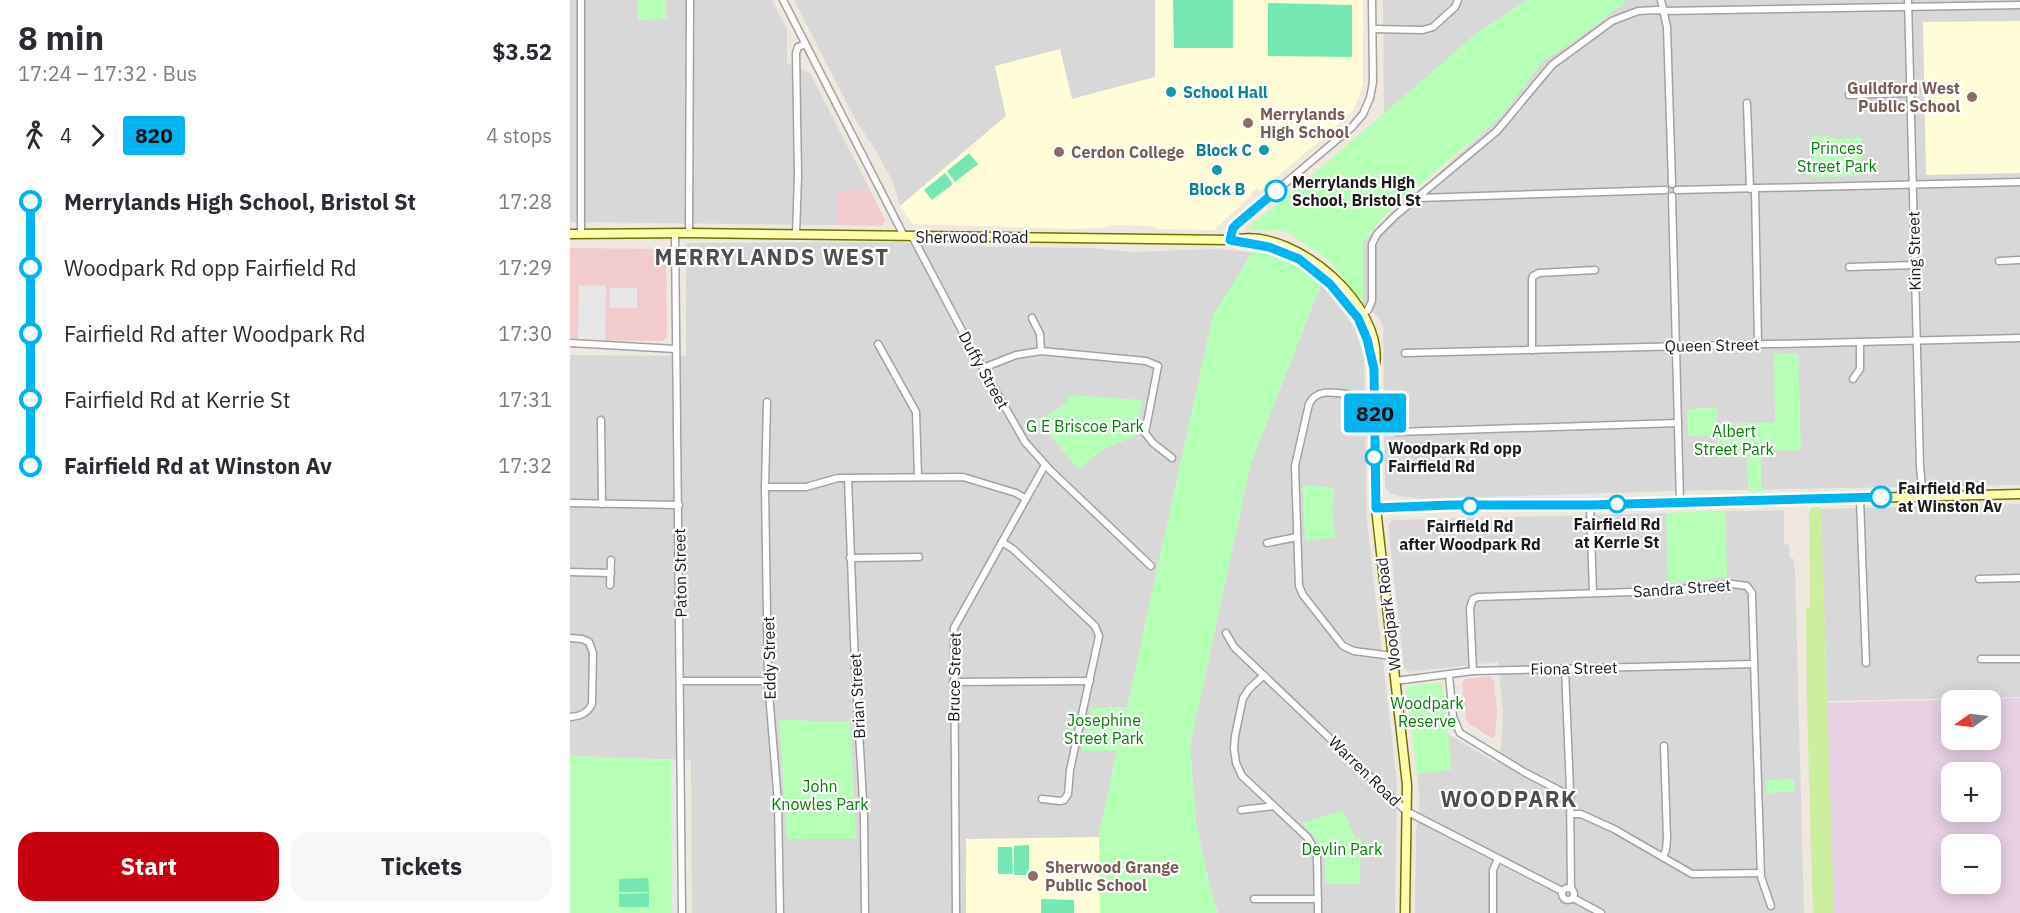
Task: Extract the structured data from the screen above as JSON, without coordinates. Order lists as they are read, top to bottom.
{
  "streets": {
    "main road": ["Sherwood Road", "Woodpark Road"],
    "street": [
      "King Street",
      "Queen Street",
      "Duffy Street",
      "Paton Street",
      "Sandra Street",
      "Eddy Street",
      "Fiona Street",
      "Bruce Street",
      "Brian Street",
      "Warren Road"
    ]
  },
  "crossings": [
    ["Sherwood Road", "Duffy Street"],
    ["Sherwood Road", "Paton Street"],
    ["Sherwood Road", "Woodpark Road"],
    ["King Street", "Queen Street"],
    ["Duffy Street", "Bruce Street"],
    ["Sandra Street", "Fiona Street"],
    ["Woodpark Road", "Fiona Street"],
    ["Woodpark Road", "Warren Road"]
  ],
  "districts": ["MERRYLANDS WEST", "WOODPARK"],
  "parks": [
    "Princes Street Park",
    "G E Briscoe Park",
    "Albert Street Park",
    "Woodpark Reserve",
    "Josephine Street Park",
    "John Knowles Park",
    "Devlin Park"
  ],
  "places": [
    "School Hall",
    "Guildford West Public School",
    "Merrylands High School",
    "Block C",
    "Cerdon College",
    "Block B",
    "Merrylands High School, Bristol St",
    "Woodpark Rd opp Fairfield Rd",
    "Fairfield Rd at Winston Av",
    "Fairfield Rd at Kerrie St",
    "Fairfield Rd after Woodpark Rd",
    "Sherwood Grange Public School"
  ],
  "lines": ["bus line 820"],
  "north": "left",
  "page": {
    "heading": ["8 min", "17:24 – 17:32 · Bus", "$3.52"],
    "on_map": "820",
    "legs": ["4", "820", "4 stops"],
    "list": [
      {
        "name": "Merrylands High School, Bristol St",
        "value": "17:28"
      },
      {
        "name": "Woodpark Rd opp Fairfield Rd",
        "value": "17:29"
      },
      {
        "name": "Fairfield Rd after Woodpark Rd",
        "value": "17:30"
      },
      {
        "name": "Fairfield Rd at Kerrie St",
        "value": "17:31"
      },
      {
        "name": "Fairfield Rd at Winston Av",
        "value": "17:32"
      }
    ],
    "map_buttons": ["+", "−"],
    "buttons": ["Start", "Tickets"]
  }
}
